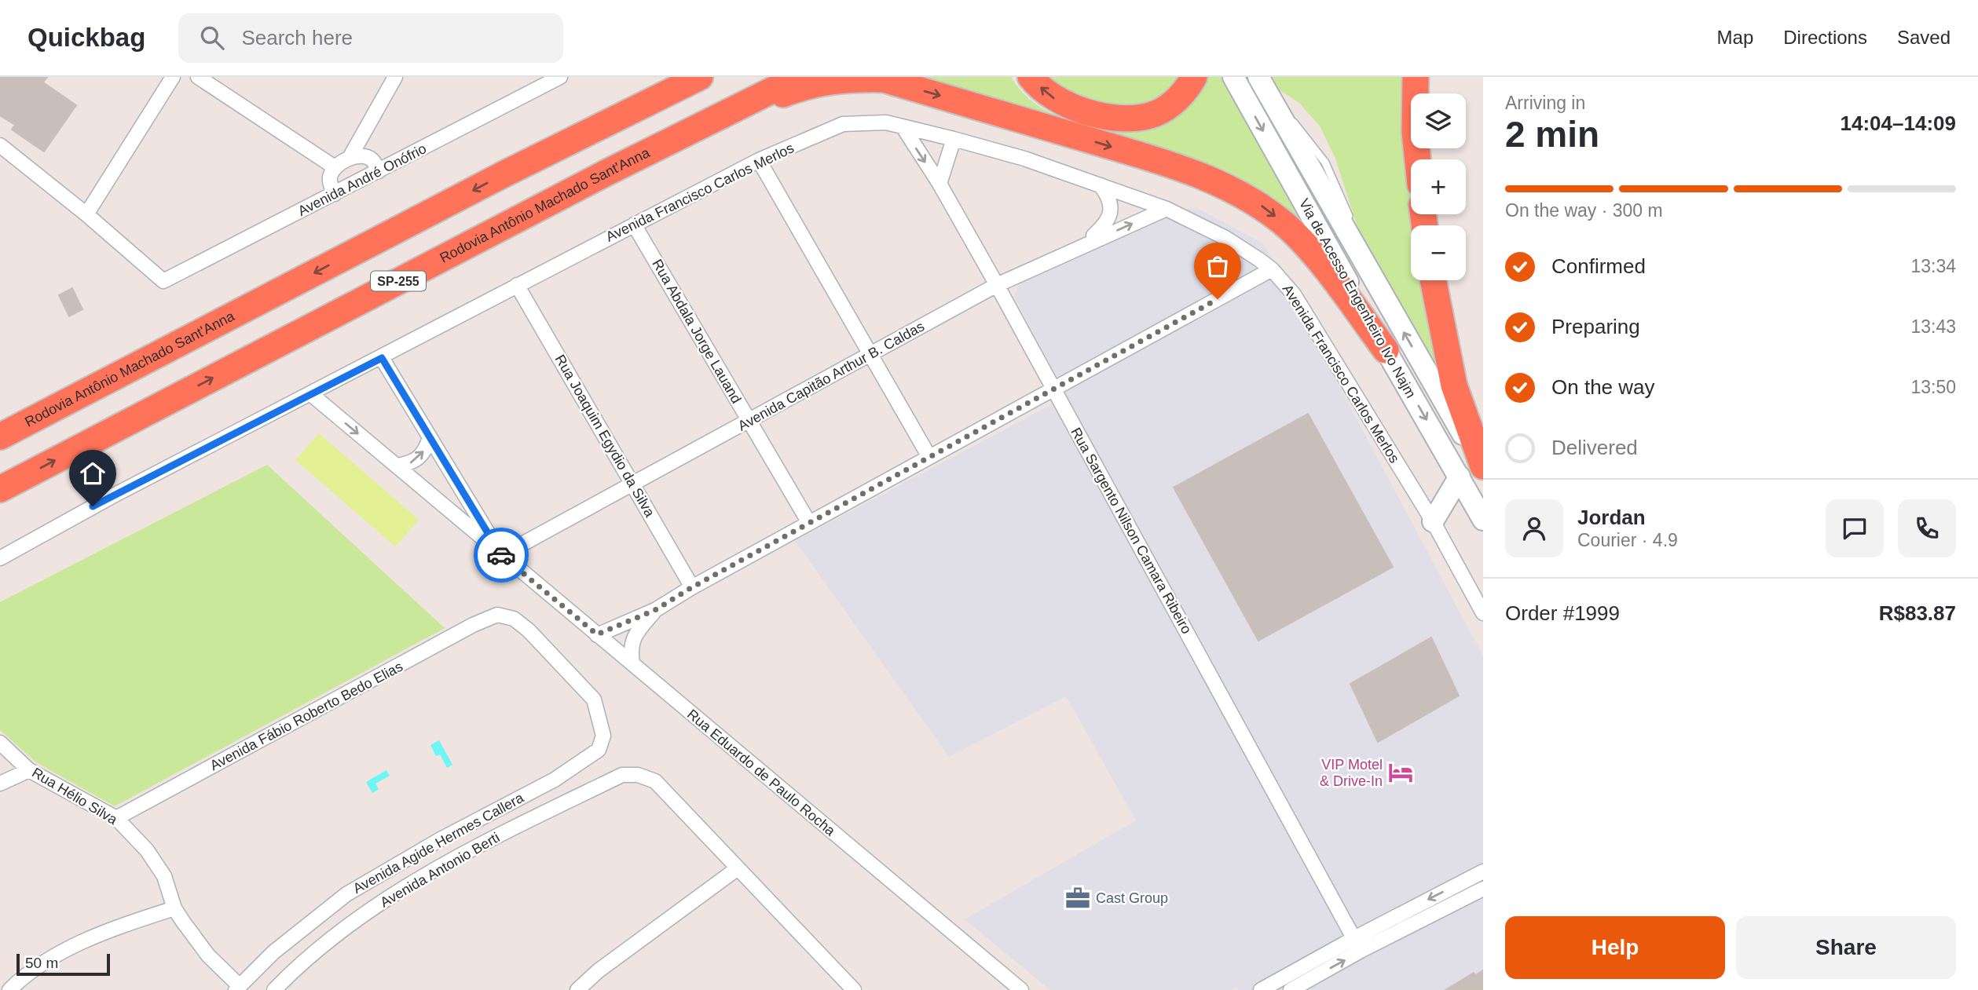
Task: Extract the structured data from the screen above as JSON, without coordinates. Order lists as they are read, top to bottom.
{
  "streets": {
    "highway": ["Rodovia Antônio Machado Sant'Anna", "SP-255"],
    "main road": ["Via de Acesso Engenheiro Ivo Najm"],
    "street": [
      "Avenida André Onófrio",
      "Avenida Francisco Carlos Merlos",
      "Rua Abdala Jorge Lauand",
      "Avenida Capitão Arthur B. Caldas",
      "Rua Joaquim Egydio da Silva",
      "Rua Sargento Nilson Camara Ribeiro",
      "Avenida Fábio Roberto Bedo Elias",
      "Rua Eduardo de Paulo Rocha",
      "Rua Hélio Silva",
      "Avenida Agide Hermes Callera",
      "Avenida Antonio Berti"
    ]
  },
  "crossings": [
    ["Avenida Francisco Carlos Merlos", "Rua Abdala Jorge Lauand"],
    ["Avenida Francisco Carlos Merlos", "Avenida Capitão Arthur B. Caldas"],
    ["Avenida Francisco Carlos Merlos", "Rua Joaquim Egydio da Silva"],
    ["Avenida Francisco Carlos Merlos", "Rua Sargento Nilson Camara Ribeiro"],
    ["Avenida Francisco Carlos Merlos", "Rua Eduardo de Paulo Rocha"],
    ["Rua Abdala Jorge Lauand", "Avenida Capitão Arthur B. Caldas"],
    ["Avenida Capitão Arthur B. Caldas", "Rua Joaquim Egydio da Silva"],
    ["Avenida Capitão Arthur B. Caldas", "Rua Sargento Nilson Camara Ribeiro"],
    ["Avenida Capitão Arthur B. Caldas", "Rua Eduardo de Paulo Rocha"],
    ["Avenida Fábio Roberto Bedo Elias", "Rua Hélio Silva"],
    ["Avenida Fábio Roberto Bedo Elias", "Avenida Agide Hermes Callera"],
    ["Rua Hélio Silva", "Avenida Agide Hermes Callera"]
  ],
  "places": {
    "hotel": ["VIP Motel & Drive-In"],
    "office": ["Cast Group"]
  },
  "scale_bar": "50 m",
  "page": {
    "header": "Quickbag",
    "search": "Search here",
    "nav": ["Map", "Directions", "Saved"],
    "heading": ["2 min", "Arriving in", "14:04–14:09"],
    "panel": [
      "Jordan",
      "Courier · 4.9",
      "Order #1999",
      "R$83.87"
    ],
    "map_buttons": ["+", "−"],
    "bar": "On the way · 300 m",
    "list": [
      ["Confirmed", "13:34"],
      ["Preparing", "13:43"],
      ["On the way", "13:50"],
      "Delivered"
    ],
    "buttons": ["Help", "Share"],
    "scale": "50 m"
  }
}
